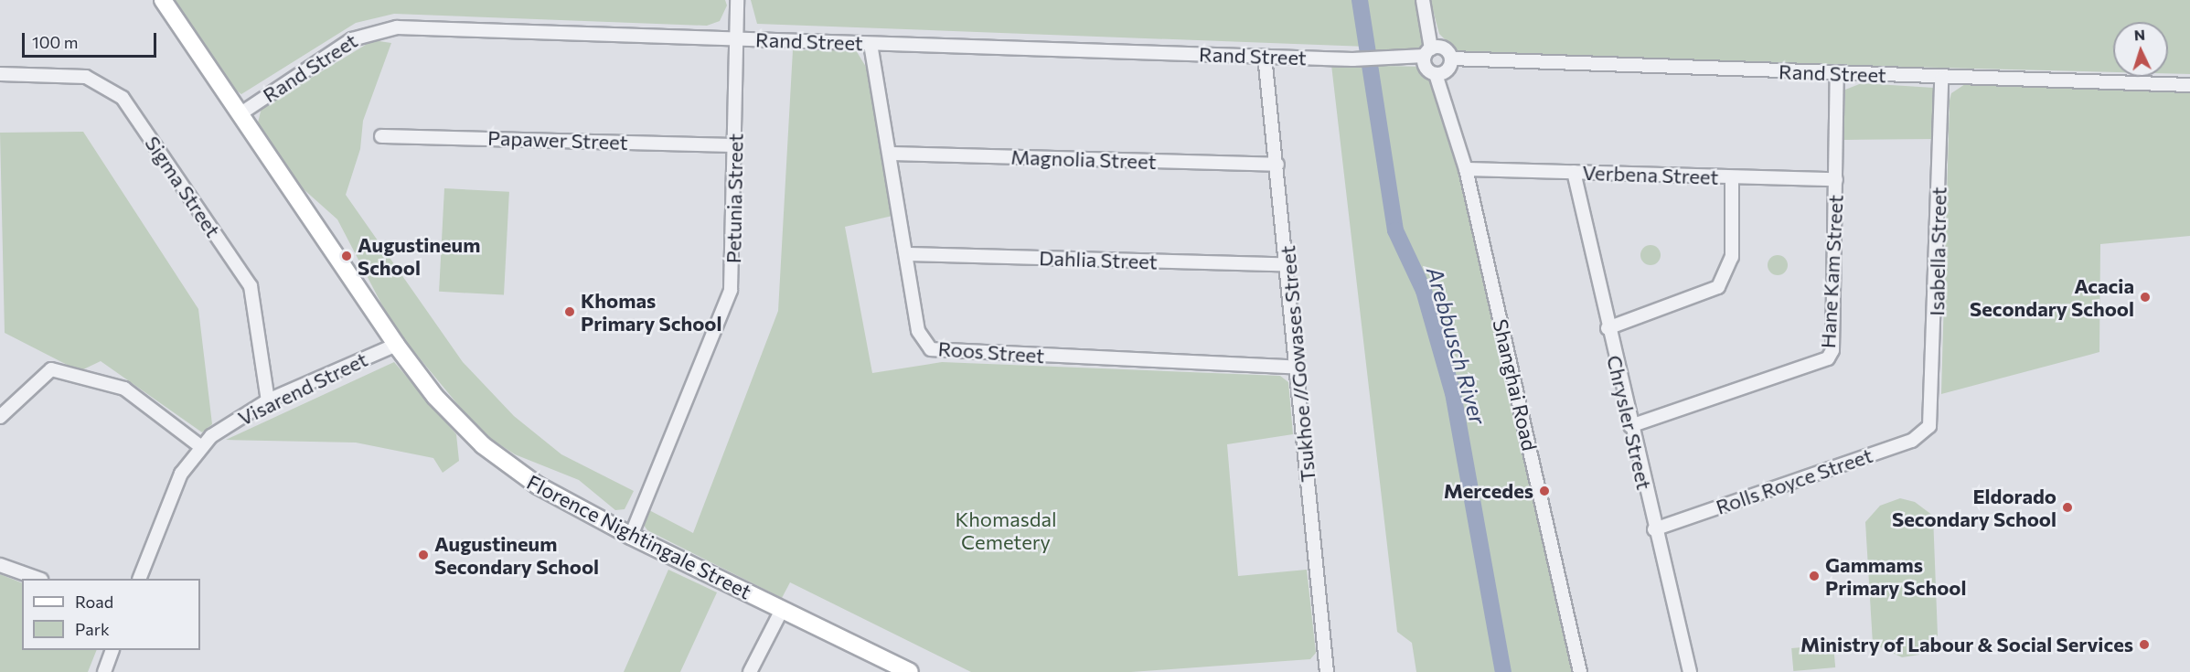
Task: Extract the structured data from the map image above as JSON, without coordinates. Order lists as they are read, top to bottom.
{
  "streets": {
    "main road": ["Florence Nightingale Street"],
    "street": [
      "Rand Street",
      "Papawer Street",
      "Magnolia Street",
      "Verbena Street",
      "Sigma Street",
      "Petunia Street",
      "Isabella Street",
      "Dahlia Street",
      "Hane Kam Street",
      "Roos Street",
      "Tsukhoe //Gowases Street",
      "Shanghai Road",
      "Visarend Street",
      "Chrysler Street",
      "Rolls Royce Street"
    ]
  },
  "crossings": [
    ["Rand Street", "Petunia Street"],
    ["Rand Street", "Isabella Street"],
    ["Rand Street", "Hane Kam Street"],
    ["Rand Street", "Roos Street"],
    ["Rand Street", "Tsukhoe //Gowases Street"],
    ["Rand Street", "Shanghai Road"],
    ["Rand Street", "Florence Nightingale Street"],
    ["Papawer Street", "Petunia Street"],
    ["Magnolia Street", "Roos Street"],
    ["Magnolia Street", "Tsukhoe //Gowases Street"],
    ["Verbena Street", "Hane Kam Street"],
    ["Verbena Street", "Shanghai Road"],
    ["Verbena Street", "Chrysler Street"],
    ["Sigma Street", "Visarend Street"],
    ["Petunia Street", "Florence Nightingale Street"],
    ["Isabella Street", "Rolls Royce Street"],
    ["Dahlia Street", "Roos Street"],
    ["Dahlia Street", "Tsukhoe //Gowases Street"],
    ["Hane Kam Street", "Chrysler Street"],
    ["Roos Street", "Tsukhoe //Gowases Street"],
    ["Visarend Street", "Florence Nightingale Street"],
    ["Chrysler Street", "Rolls Royce Street"]
  ],
  "water": ["Arebbusch River"],
  "parks": ["Khomasdal Cemetery"],
  "places": [
    "Augustineum School",
    "Acacia Secondary School",
    "Khomas Primary School",
    "Mercedes",
    "Eldorado Secondary School",
    "Augustineum Secondary School",
    "Gammams Primary School",
    "Ministry of Labour & Social Services"
  ],
  "legend": ["Road", "Park"],
  "scale_bar": "100 m",
  "north": "top"
}
